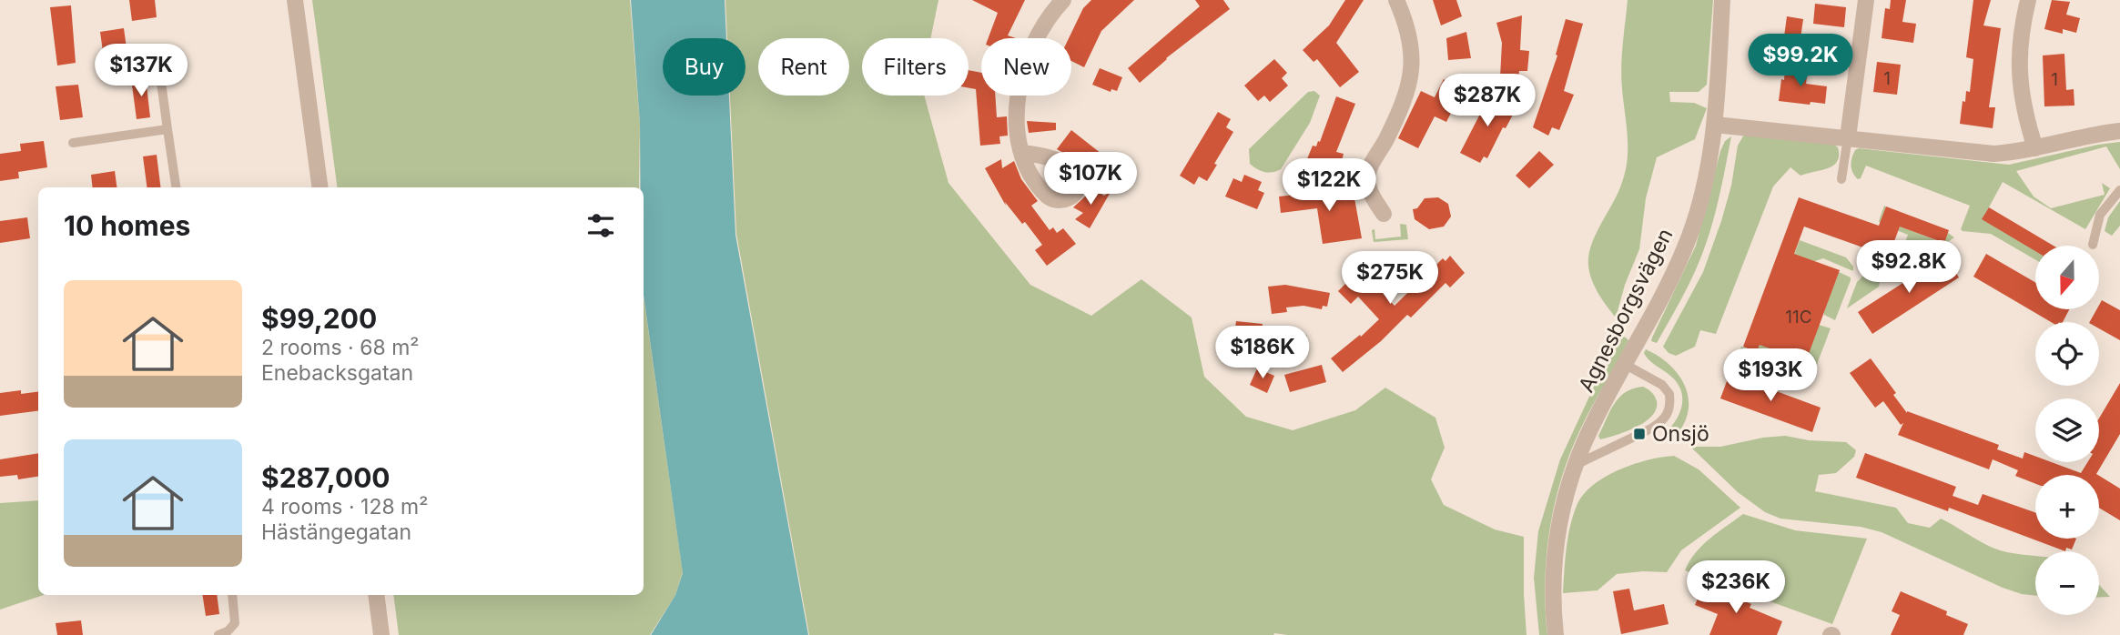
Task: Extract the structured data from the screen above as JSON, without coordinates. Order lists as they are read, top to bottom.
{
  "streets": {
    "street": ["Agnesborgsvägen"]
  },
  "places": {
    "transit": ["Onsjö"]
  },
  "house_numbers": ["1", "1", "11C"],
  "north": "bottom",
  "page": {
    "price": [
      "$99.2K",
      "$137K",
      "$287K",
      "$107K",
      "$122K",
      "$92.8K",
      "$275K",
      "$186K",
      "$193K",
      "$236K"
    ],
    "chip": [
      "Buy",
      "Rent",
      "Filters",
      "New"
    ],
    "heading": "10 homes",
    "map_buttons": ["+", "−"],
    "list": [
      {
        "name": "$99,200",
        "note": "2 rooms · 68 m² · Enebacksgatan"
      },
      {
        "name": "$287,000",
        "note": "4 rooms · 128 m² · Hästängegatan"
      }
    ]
  }
}
